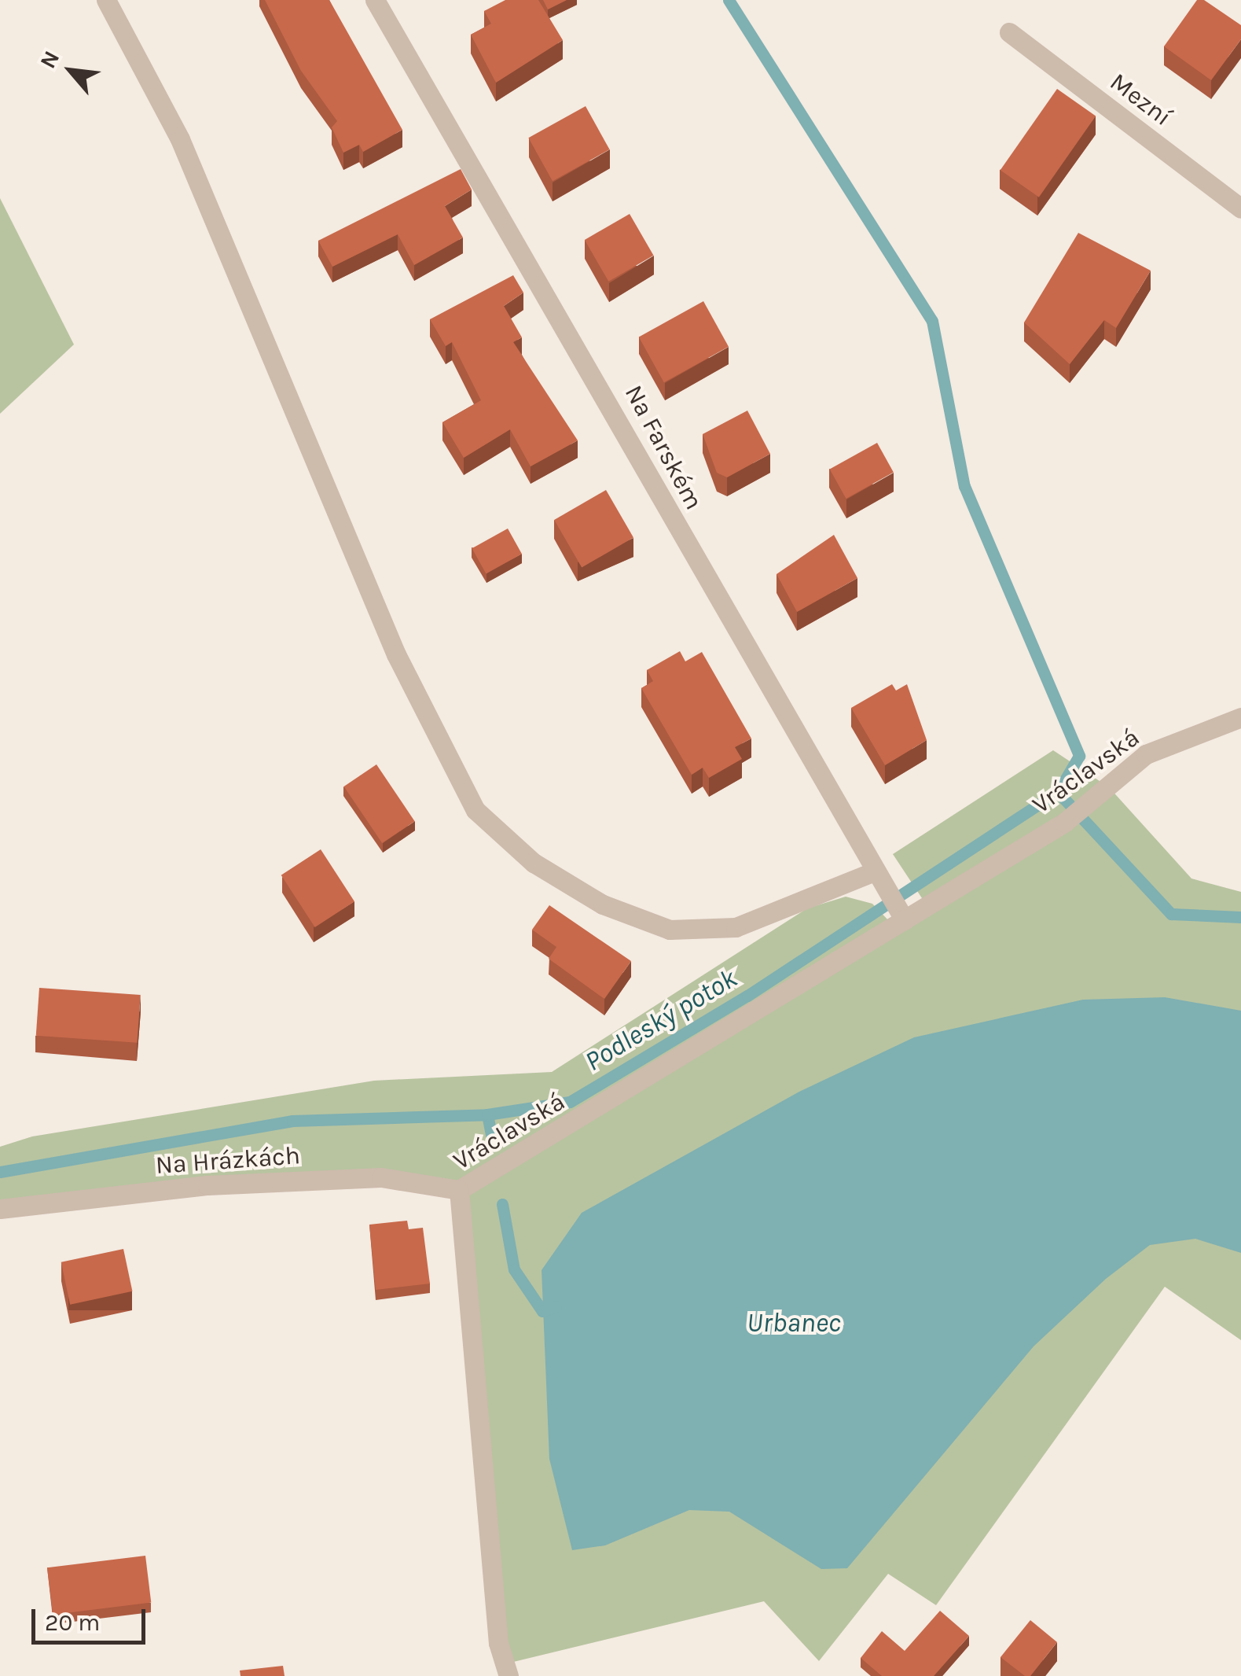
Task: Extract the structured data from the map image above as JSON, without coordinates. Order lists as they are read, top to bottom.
{
  "streets": {
    "street": [
      "Mezní",
      "Na Farském",
      "Vráclavská",
      "Na Hrázkách"
    ]
  },
  "crossings": [
    ["Na Farském", "Vráclavská"],
    ["Vráclavská", "Na Hrázkách"]
  ],
  "water": ["Podleský potok", "Urbanec"],
  "scale_bar": "20 m",
  "north": "top left"
}
